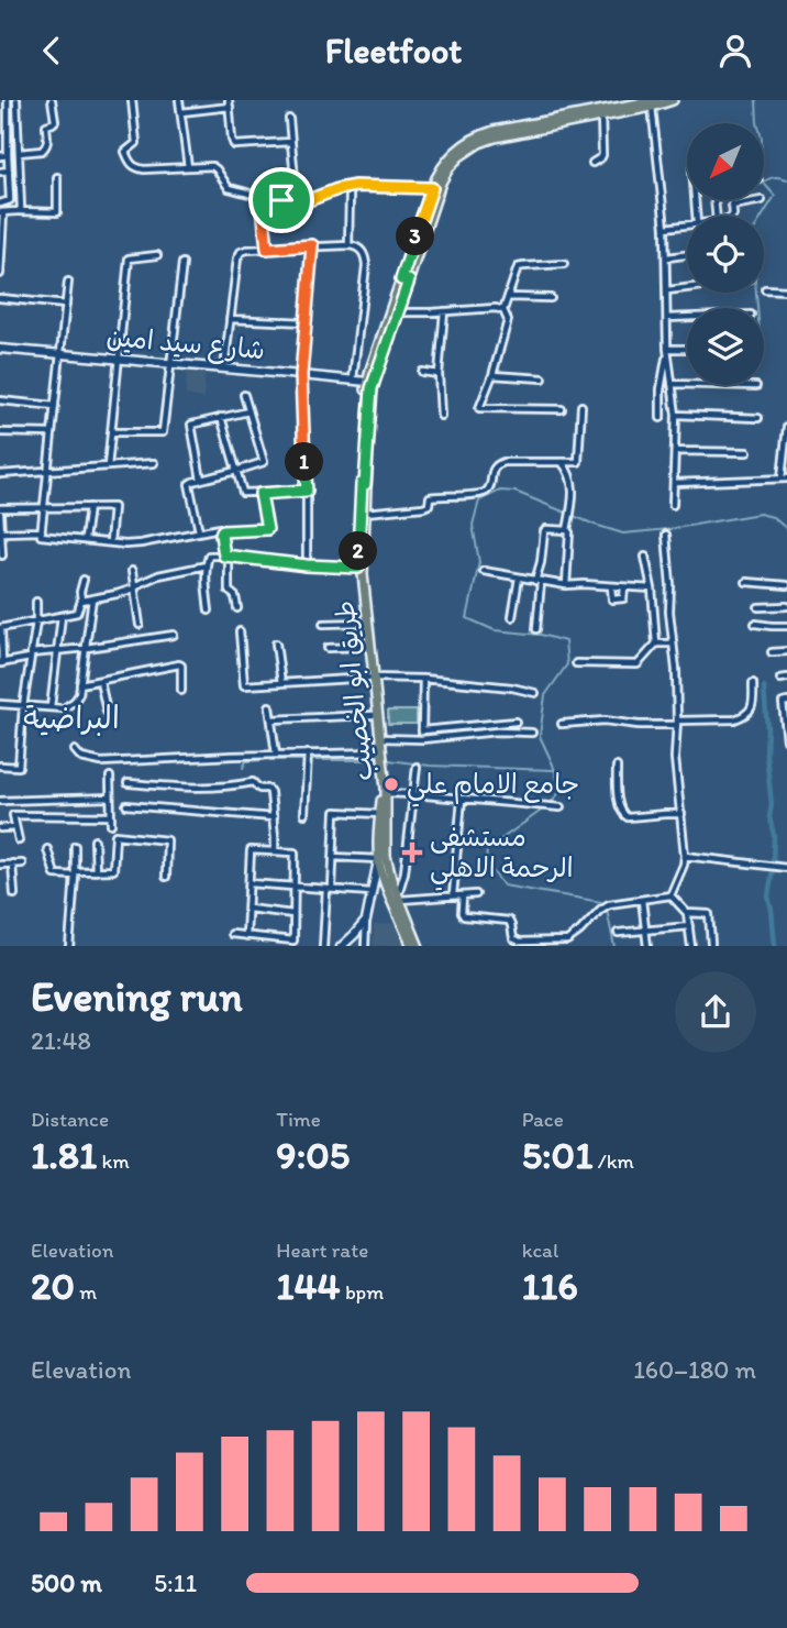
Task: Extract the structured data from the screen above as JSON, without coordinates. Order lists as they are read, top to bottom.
{
  "streets": {
    "main road": ["طريق ابو الخصيب"],
    "street": ["شارع سيد امين"]
  },
  "crossings": [
    ["شارع سيد امين", "طريق ابو الخصيب"]
  ],
  "districts": ["البراضية"],
  "places": {
    "other": ["جامع الامام علي"],
    "health": ["مستشفى الرحمة الاهلي"]
  },
  "north": "bottom left",
  "page": {
    "header": "Fleetfoot",
    "pins": ["3", "1", "2"],
    "heading": ["Evening run", "21:48"],
    "stats": [
      ["Distance", "1.81 km"],
      ["Time", "9:05"],
      ["Pace", "5:01 /km"],
      ["Elevation", "20 m"],
      ["Heart rate", "144 bpm"],
      ["kcal", "116"]
    ],
    "chart": ["Elevation", "160–180 m"],
    "list": [
      {
        "name": "500 m",
        "note": "5:11"
      }
    ]
  }
}
